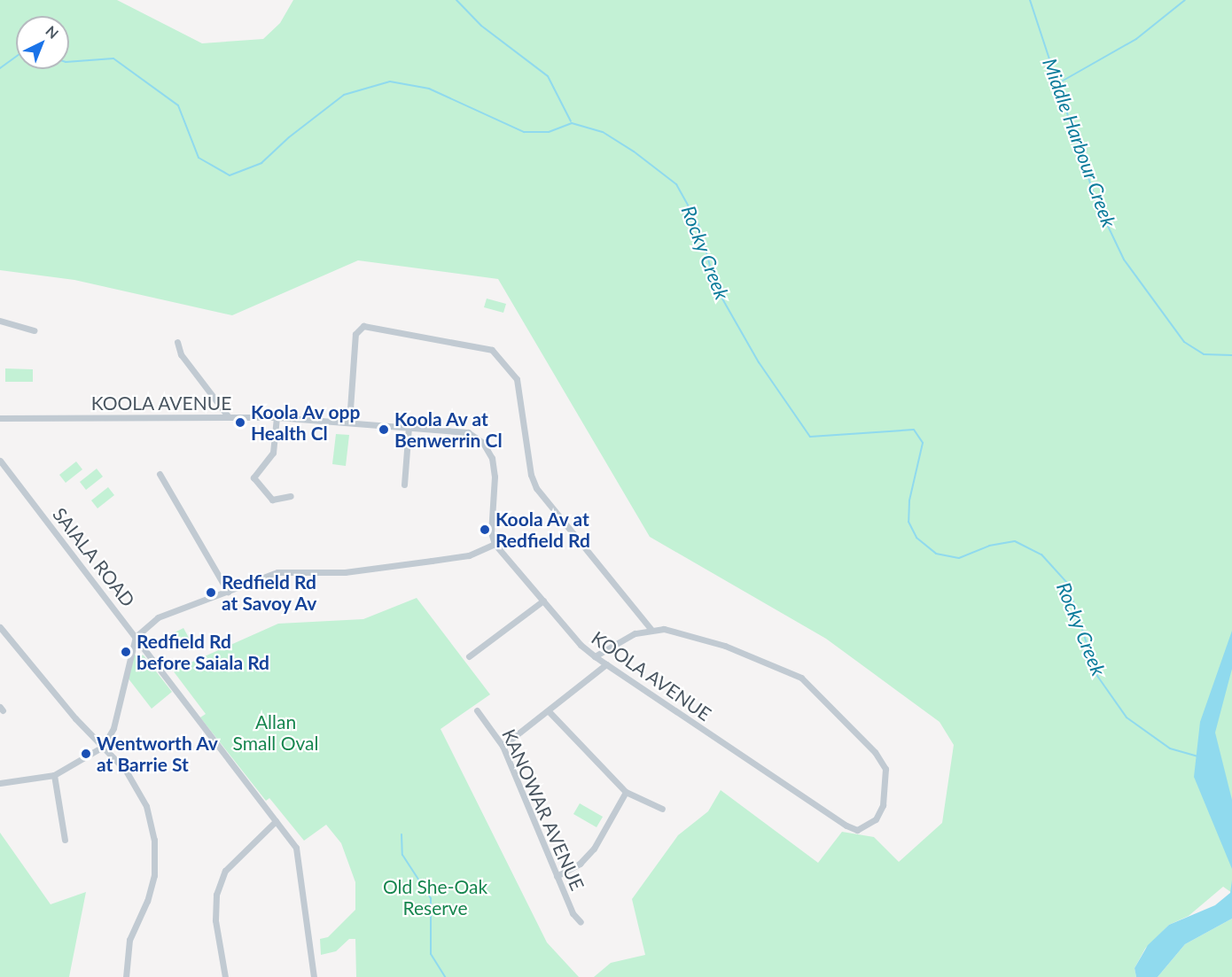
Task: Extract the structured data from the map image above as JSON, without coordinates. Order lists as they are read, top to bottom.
{
  "streets": {
    "street": ["KOOLA AVENUE", "SAIALA ROAD", "KANOWAR AVENUE"]
  },
  "water": ["Middle Harbour Creek", "Rocky Creek"],
  "parks": ["Allan Small Oval", "Old She-Oak Reserve"],
  "places": [
    "Koola Av opp Health Cl",
    "Koola Av at Benwerrin Cl",
    "Koola Av at Redfield Rd",
    "Redfield Rd at Savoy Av",
    "Redfield Rd before Saiala Rd",
    "Wentworth Av at Barrie St"
  ],
  "north": "top right"
}
